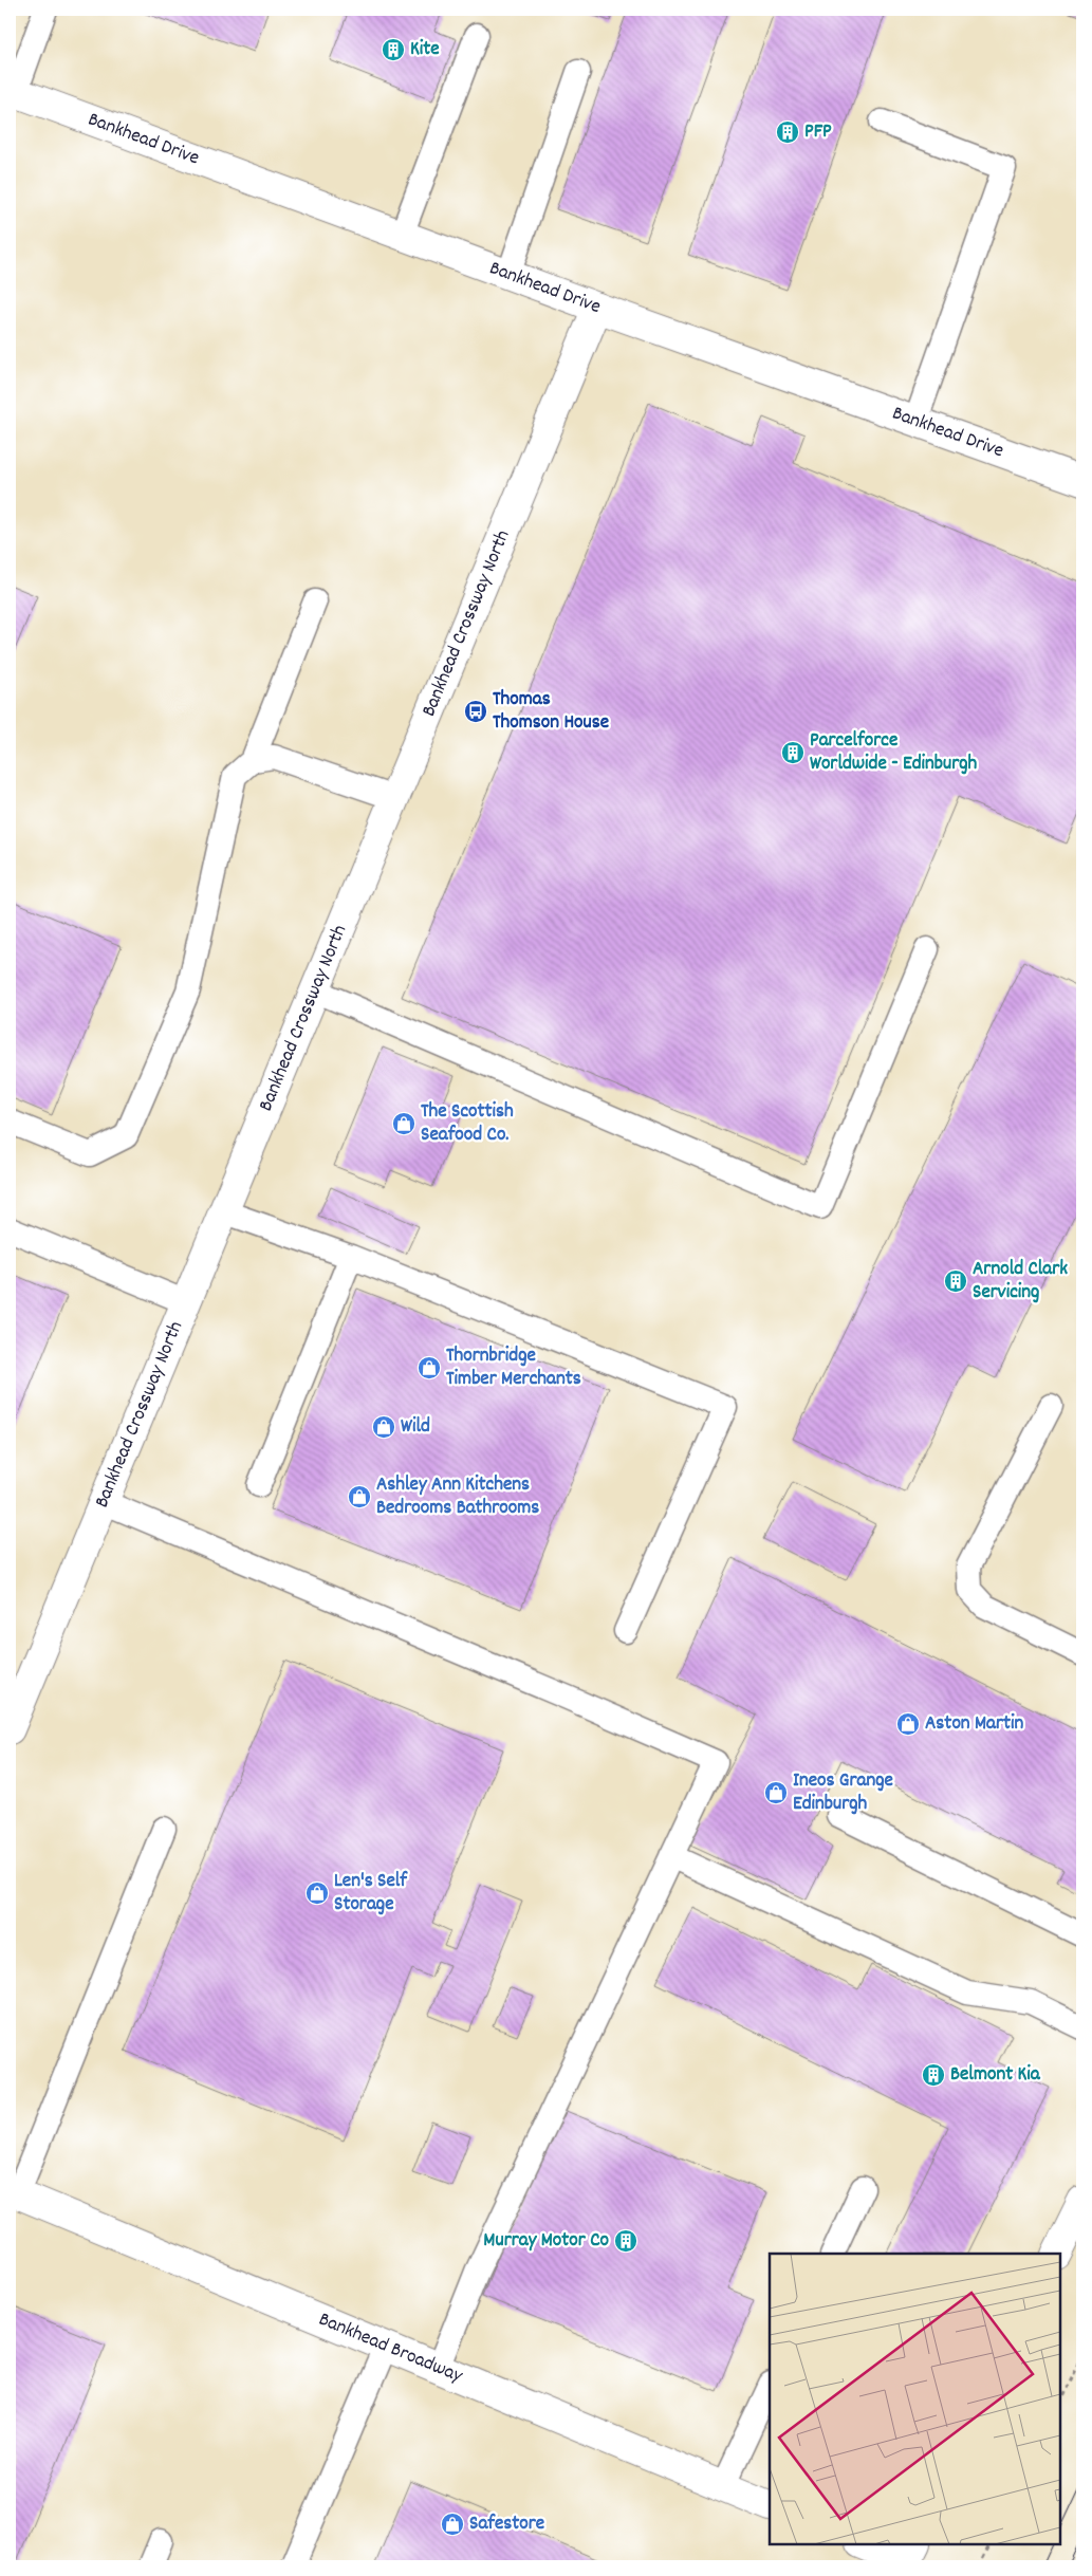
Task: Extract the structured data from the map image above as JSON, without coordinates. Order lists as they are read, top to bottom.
{
  "streets": {
    "street": ["Bankhead Drive", "Bankhead Crossway North", "Bankhead Broadway"]
  },
  "crossings": [
    ["Bankhead Drive", "Bankhead Crossway North"]
  ],
  "places": {
    "building": [
      "Kite",
      "PFP",
      "Parcelforce Worldwide - Edinburgh",
      "Arnold Clark Servicing",
      "Belmont Kia",
      "Murray Motor Co"
    ],
    "bus stop": ["Thomas Thomson House"],
    "shop": [
      "The Scottish Seafood Co.",
      "Thornbridge Timber Merchants",
      "Wild",
      "Ashley Ann Kitchens Bedrooms Bathrooms",
      "Aston Martin",
      "Ineos Grange Edinburgh",
      "Len's Self Storage",
      "Safestore"
    ]
  }
}
